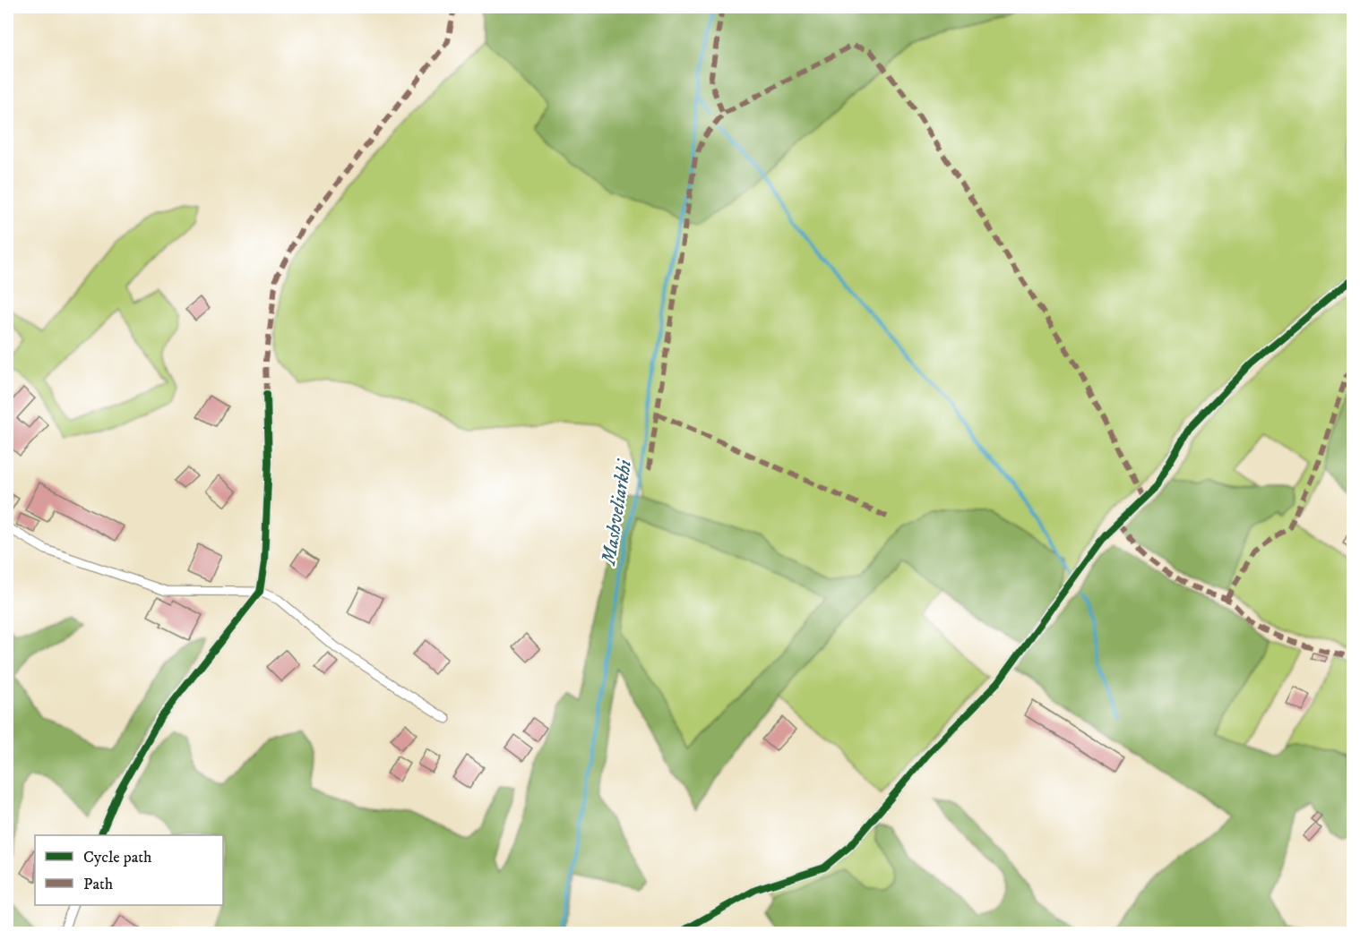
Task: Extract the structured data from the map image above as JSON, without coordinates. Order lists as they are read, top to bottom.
{
  "water": ["Mashveliarkhi"],
  "legend": ["Cycle path", "Path"]
}
